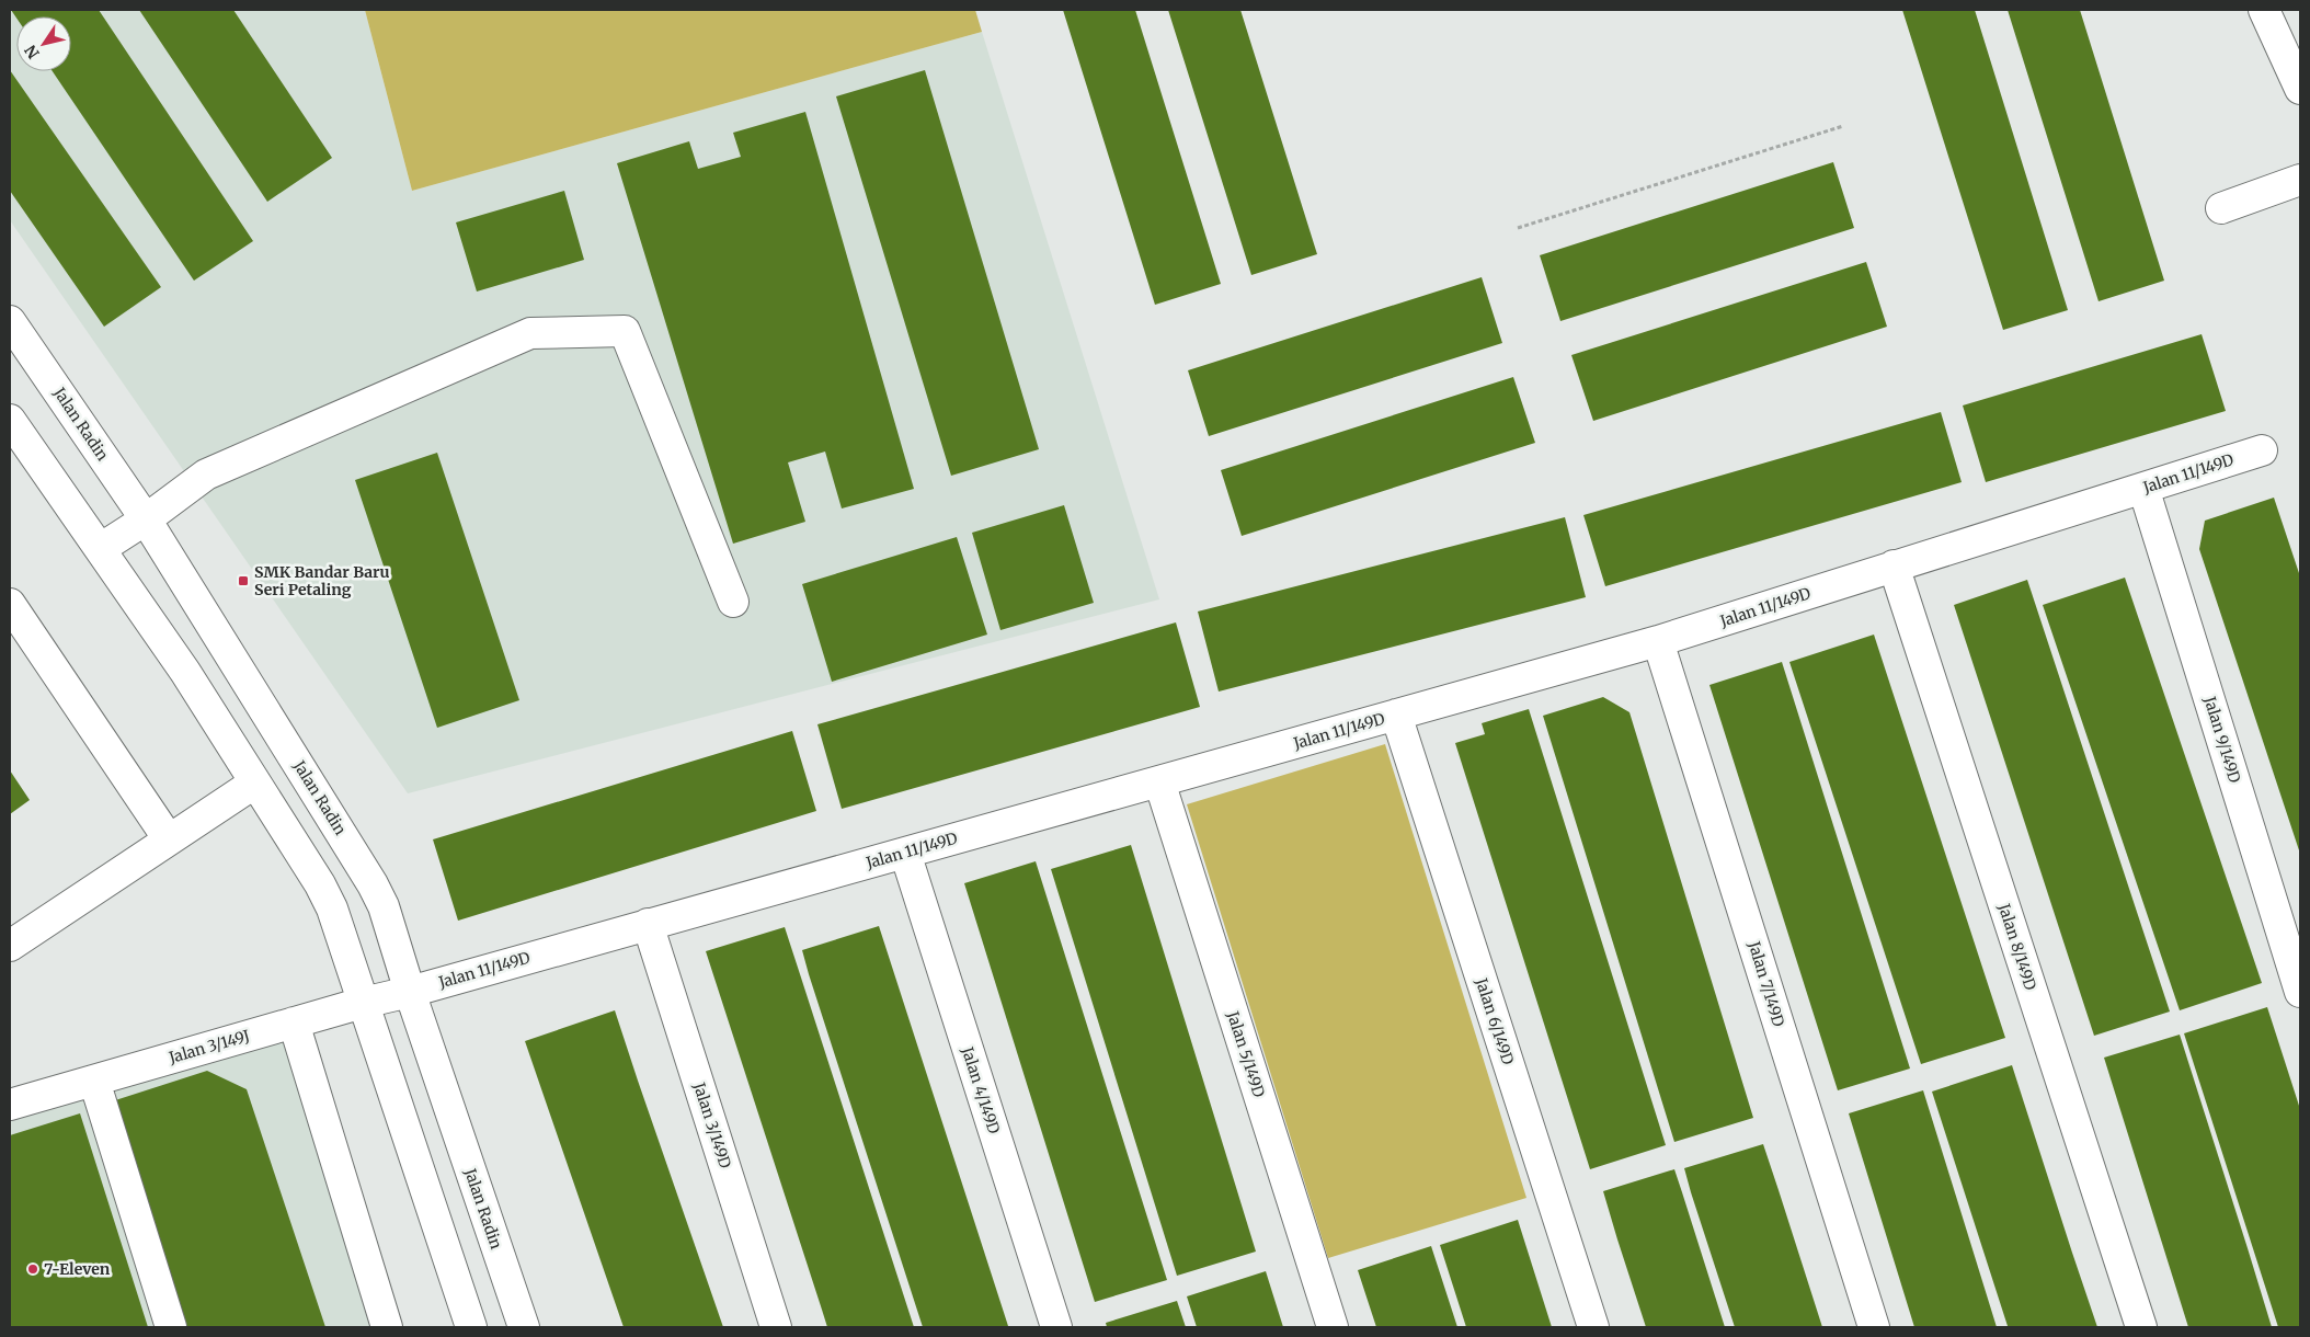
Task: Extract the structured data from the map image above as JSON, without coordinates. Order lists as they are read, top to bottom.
{
  "streets": {
    "street": [
      "Jalan Radin",
      "Jalan 11/149D",
      "Jalan 9/149D",
      "Jalan 8/149D",
      "Jalan 7/149D",
      "Jalan 6/149D",
      "Jalan 3/149J",
      "Jalan 5/149D",
      "Jalan 4/149D",
      "Jalan 3/149D"
    ]
  },
  "crossings": [
    ["Jalan Radin", "Jalan 11/149D"],
    ["Jalan Radin", "Jalan 3/149J"],
    ["Jalan 11/149D", "Jalan 9/149D"],
    ["Jalan 11/149D", "Jalan 8/149D"],
    ["Jalan 11/149D", "Jalan 7/149D"],
    ["Jalan 11/149D", "Jalan 6/149D"],
    ["Jalan 11/149D", "Jalan 3/149J"],
    ["Jalan 11/149D", "Jalan 5/149D"],
    ["Jalan 11/149D", "Jalan 4/149D"],
    ["Jalan 11/149D", "Jalan 3/149D"]
  ],
  "places": {
    "transit": ["SMK Bandar Baru Seri Petaling"],
    "other": ["7-Eleven"]
  },
  "north": "bottom left"
}
